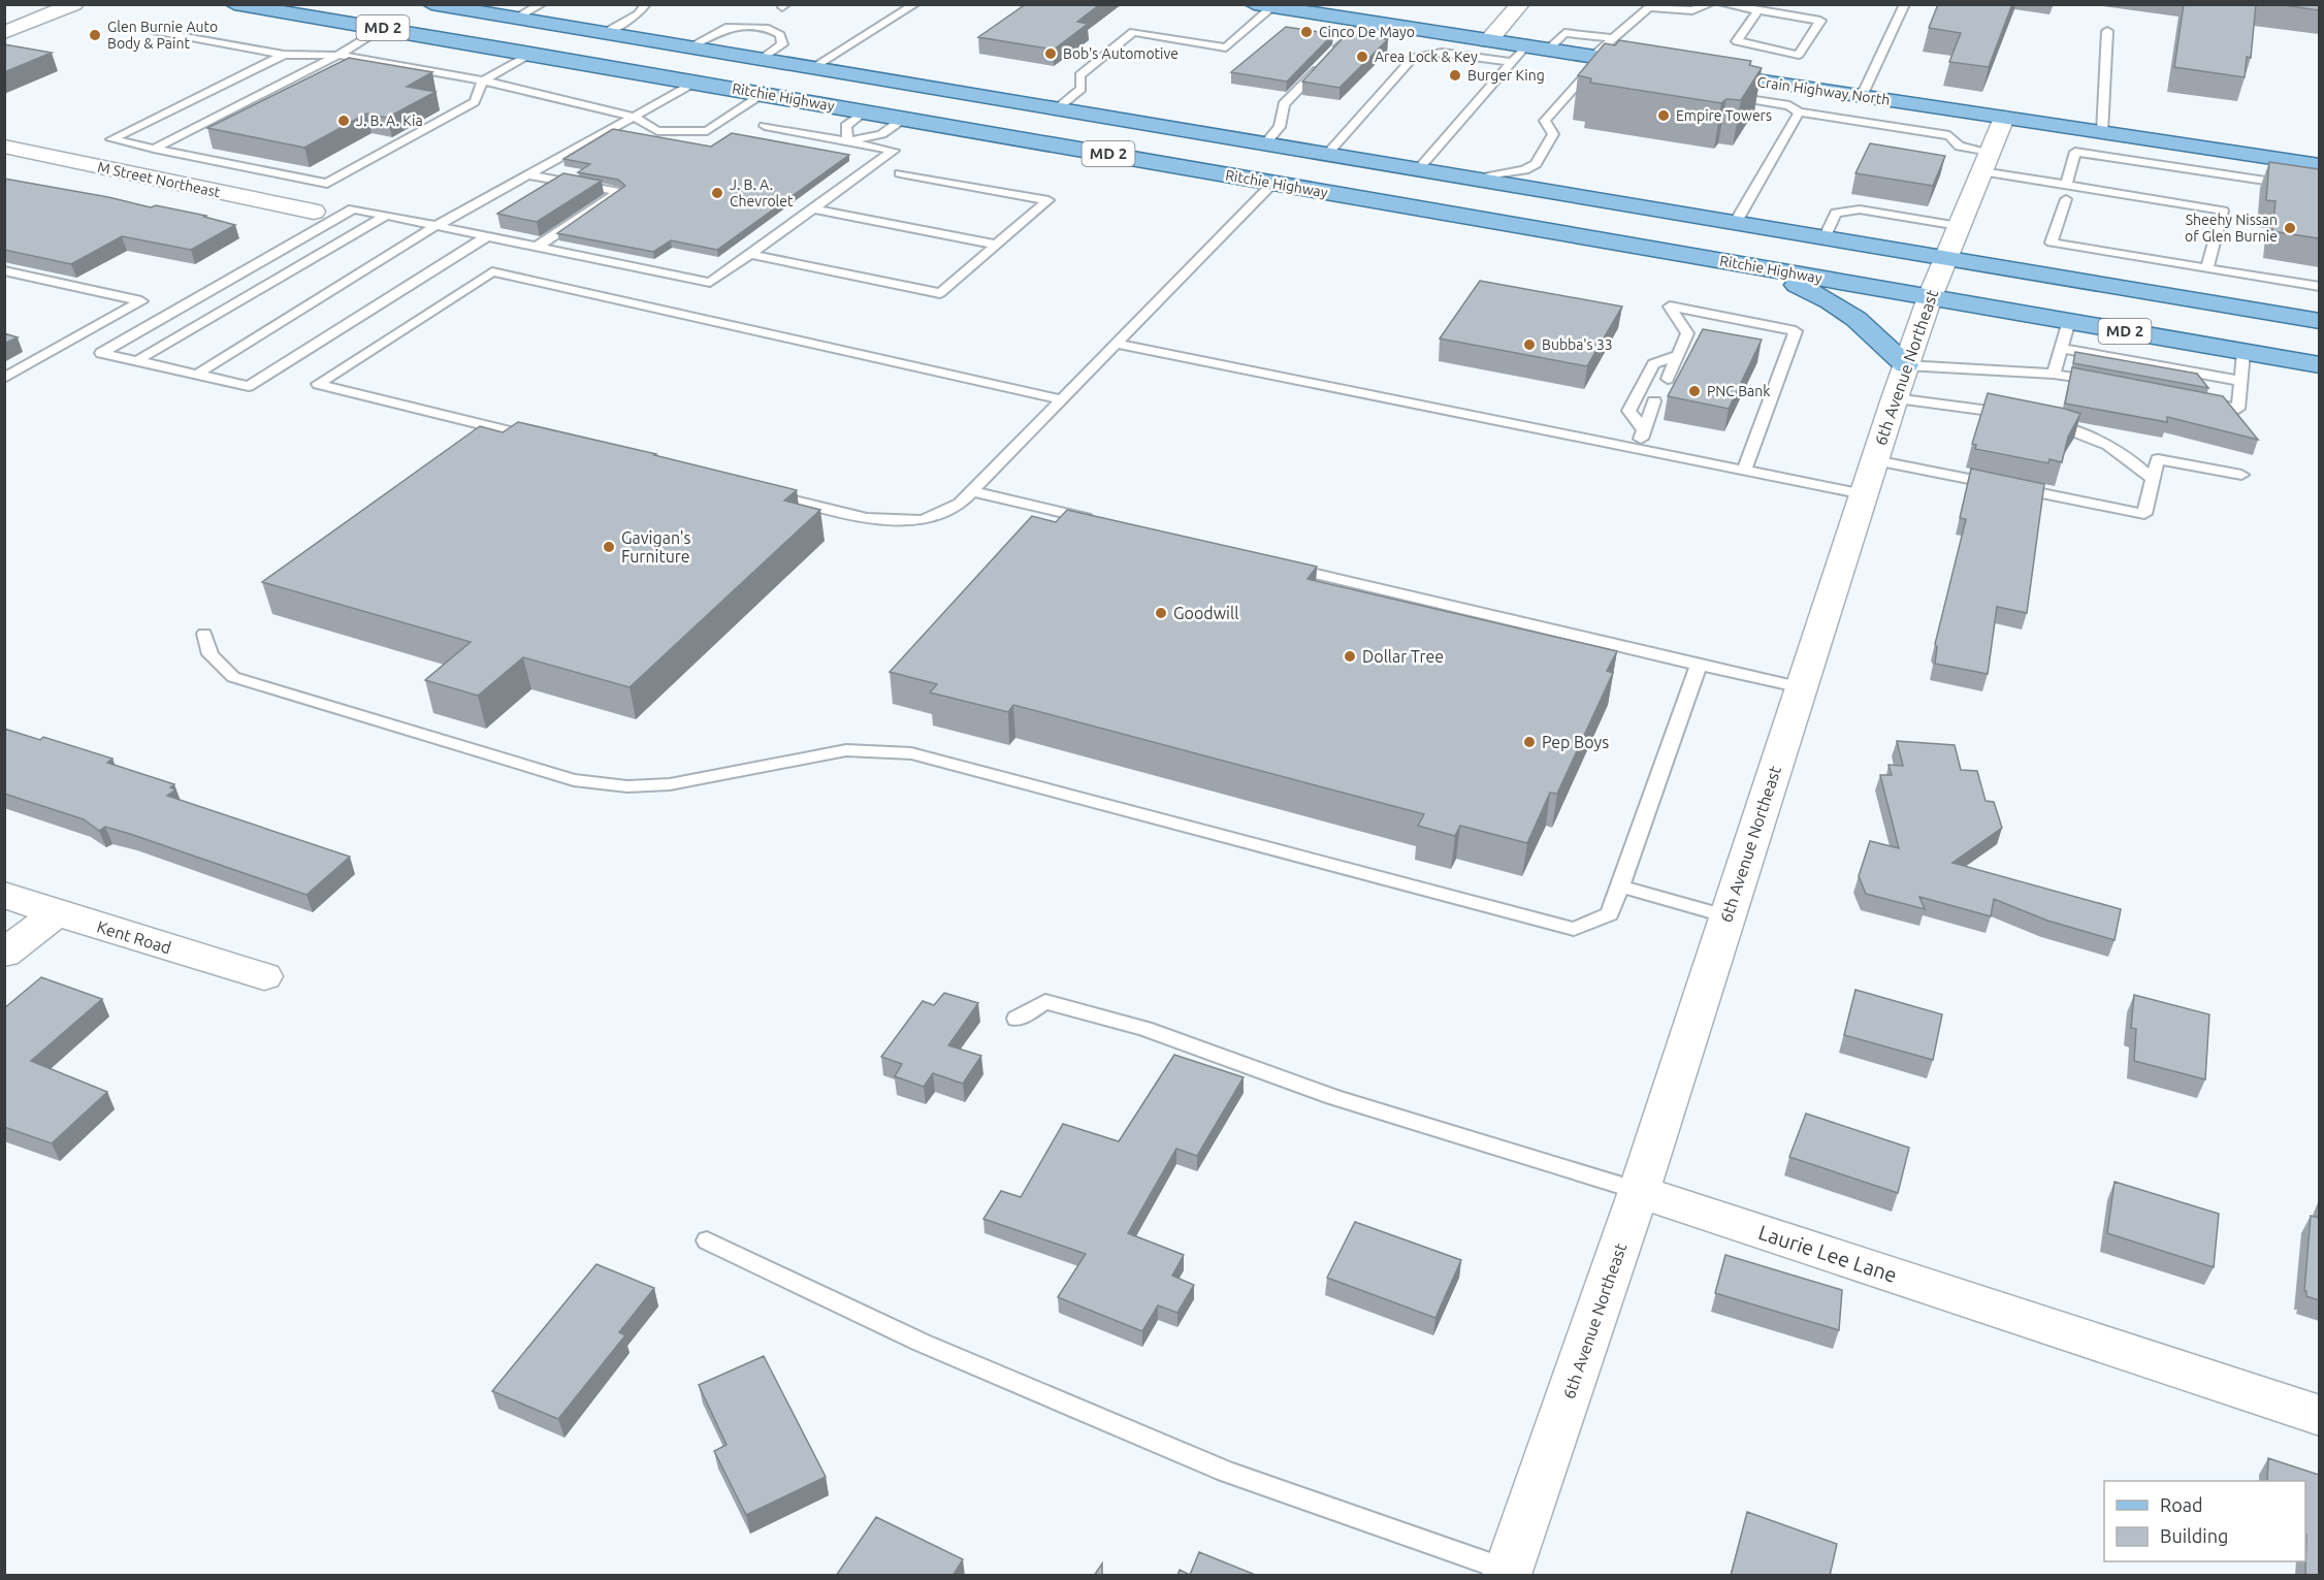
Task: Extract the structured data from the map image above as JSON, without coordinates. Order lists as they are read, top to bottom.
{
  "streets": {
    "main road": ["MD 2", "Crain Highway North", "Ritchie Highway"],
    "street": [
      "M Street Northeast",
      "6th Avenue Northeast",
      "Kent Road",
      "Laurie Lee Lane"
    ]
  },
  "crossings": [
    ["Crain Highway North", "6th Avenue Northeast"],
    ["Ritchie Highway", "6th Avenue Northeast"],
    ["6th Avenue Northeast", "Laurie Lee Lane"]
  ],
  "places": [
    "Cinco De Mayo",
    "Glen Burnie Auto Body & Paint",
    "Bob's Automotive",
    "Area Lock & Key",
    "Burger King",
    "Empire Towers",
    "J. B. A. Kia",
    "J. B. A. Chevrolet",
    "Sheehy Nissan of Glen Burnie",
    "Bubba's 33",
    "PNC Bank",
    "Gavigan's Furniture",
    "Goodwill",
    "Dollar Tree",
    "Pep Boys"
  ],
  "legend": ["Road", "Building"]
}
